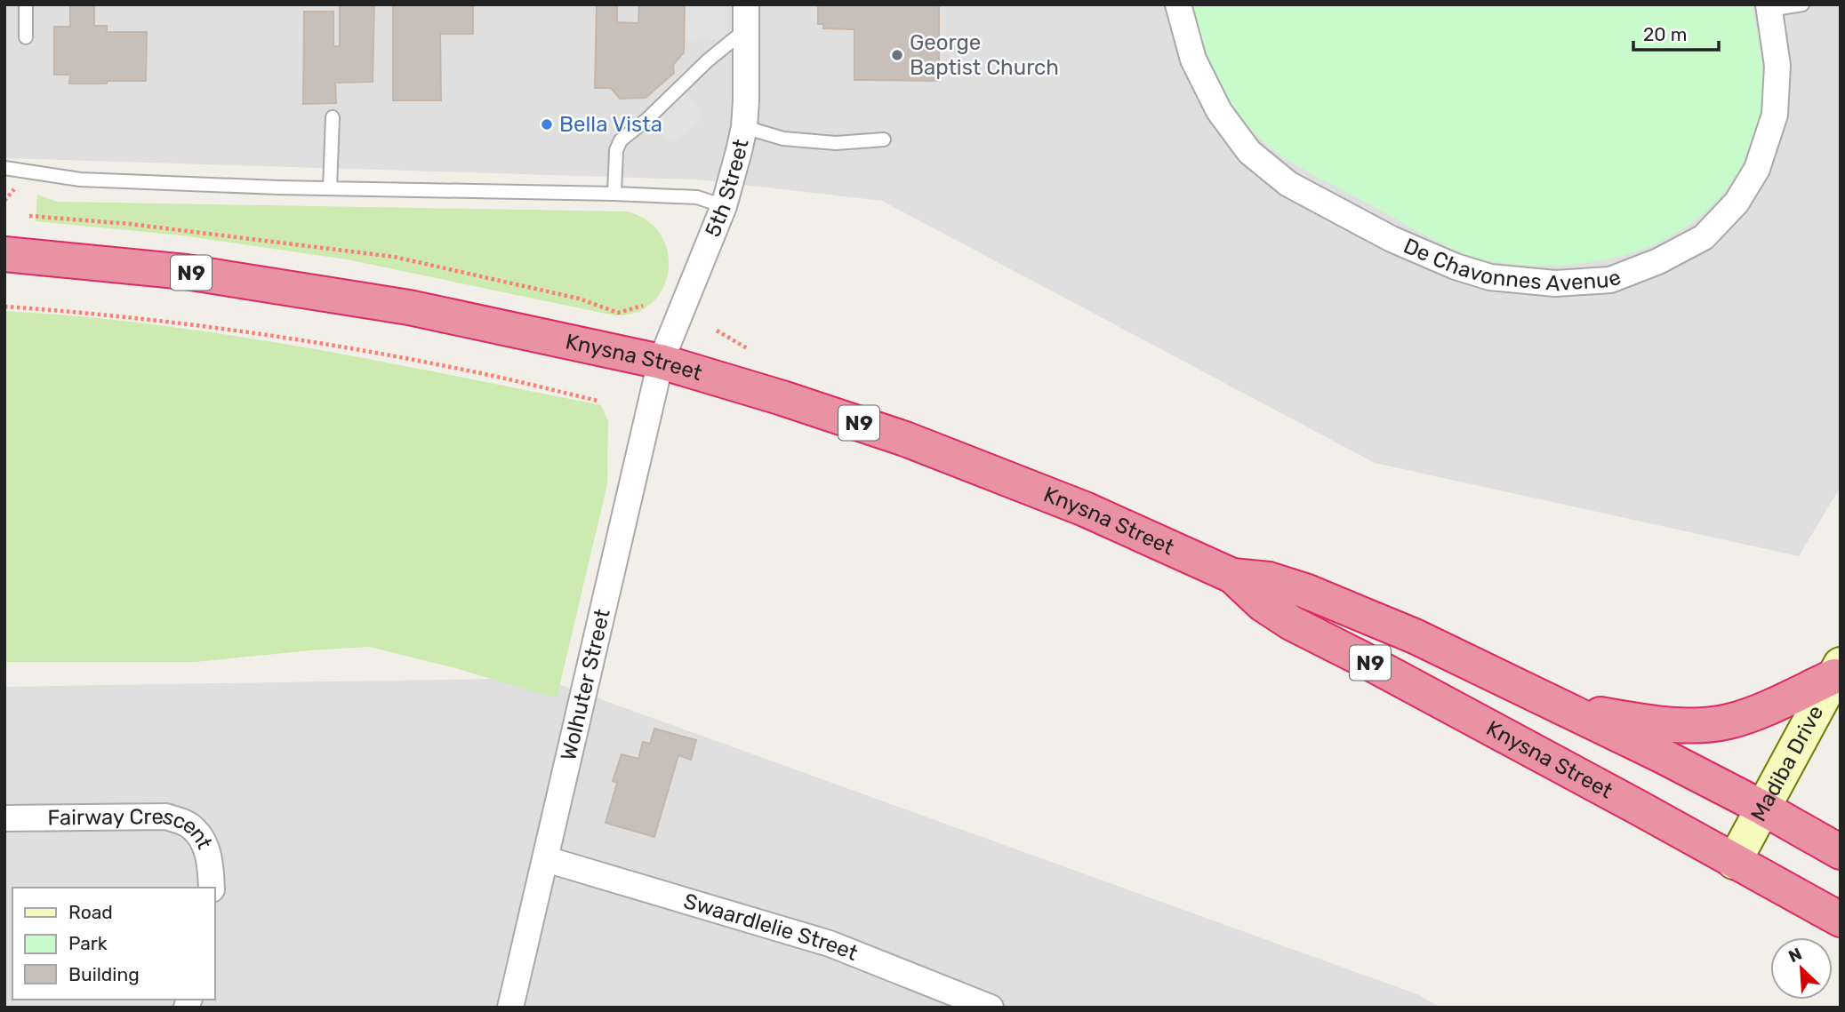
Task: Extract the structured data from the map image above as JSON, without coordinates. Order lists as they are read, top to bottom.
{
  "streets": {
    "highway": ["N9", "Knysna Street"],
    "street": [
      "5th Street",
      "De Chavonnes Avenue",
      "Wolhuter Street",
      "Madiba Drive",
      "Fairway Crescent",
      "Swaardlelie Street"
    ]
  },
  "crossings": [
    ["5th Street", "Knysna Street"],
    ["5th Street", "Wolhuter Street"],
    ["Knysna Street", "Wolhuter Street"],
    ["Knysna Street", "Madiba Drive"],
    ["Wolhuter Street", "Swaardlelie Street"]
  ],
  "places": ["George Baptist Church", "Bella Vista"],
  "legend": ["Road", "Park", "Building"],
  "scale_bar": "20 m",
  "north": "top left"
}
